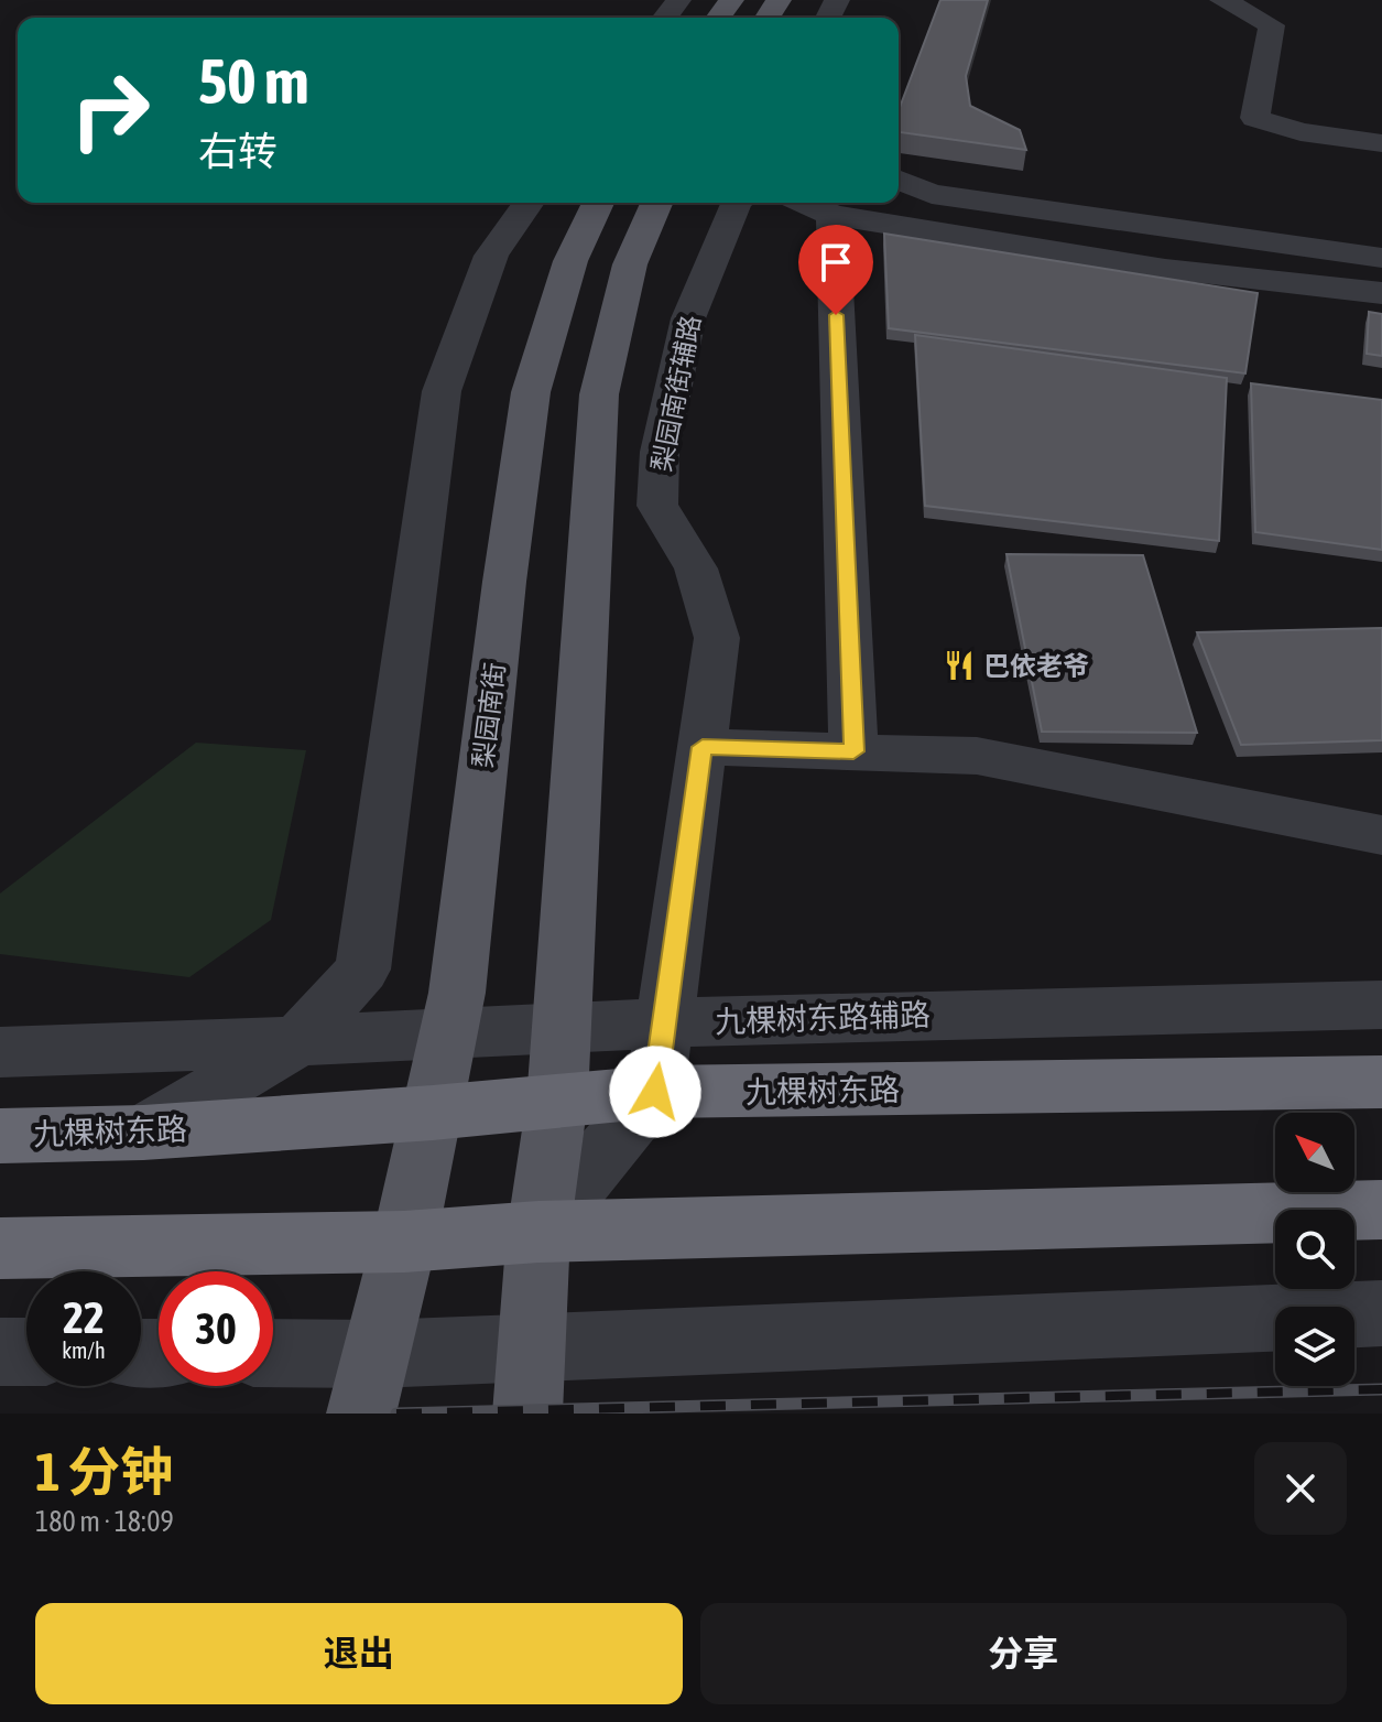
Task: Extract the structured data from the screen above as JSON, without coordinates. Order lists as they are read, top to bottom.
{
  "streets": {
    "highway": ["九棵树东路"],
    "main road": ["梨园南街"],
    "street": ["梨园南街辅路", "九棵树东路辅路"]
  },
  "crossings": [
    ["梨园南街辅路", "九棵树东路辅路"],
    ["梨园南街辅路", "九棵树东路"],
    ["梨园南街", "九棵树东路辅路"],
    ["梨园南街", "九棵树东路"]
  ],
  "places": {
    "restaurant": ["巴依老爷"]
  },
  "north": "top left",
  "page": {
    "turn": ["50 m", "右转"],
    "speed": "22 km/h",
    "limit": "30",
    "heading": ["1 分钟", "180 m · 18:09"],
    "buttons": ["退出", "分享"]
  }
}
